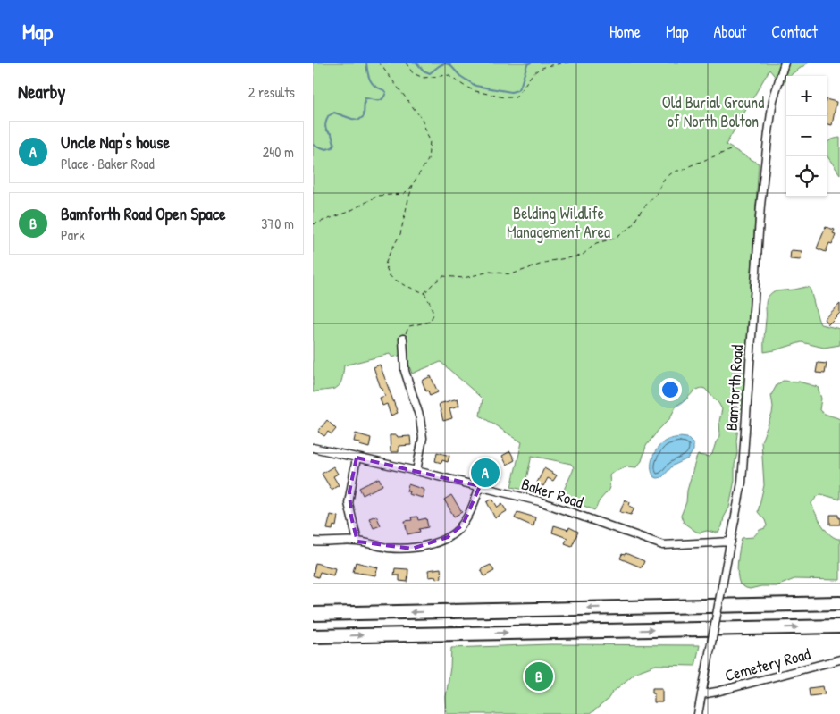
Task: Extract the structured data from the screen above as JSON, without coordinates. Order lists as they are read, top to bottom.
{
  "streets": {
    "street": ["Bamforth Road", "Baker Road", "Cemetery Road"]
  },
  "crossings": [
    ["Bamforth Road", "Baker Road"],
    ["Bamforth Road", "Cemetery Road"]
  ],
  "parks": ["Old Burial Ground of North Bolton", "Belding Wildlife Management Area"],
  "page": {
    "header": "Map",
    "nav": [
      "Home",
      "Map",
      "About",
      "Contact"
    ],
    "heading": ["Nearby", "2 results"],
    "map_buttons": ["+", "−"],
    "list": [
      {
        "mark": "A",
        "name": "Uncle Nap's house",
        "note": "Place · Baker Road",
        "value": "240 m"
      },
      {
        "mark": "B",
        "name": "Bamforth Road Open Space",
        "note": "Park",
        "value": "370 m"
      }
    ],
    "pins": ["A", "B"]
  }
}
